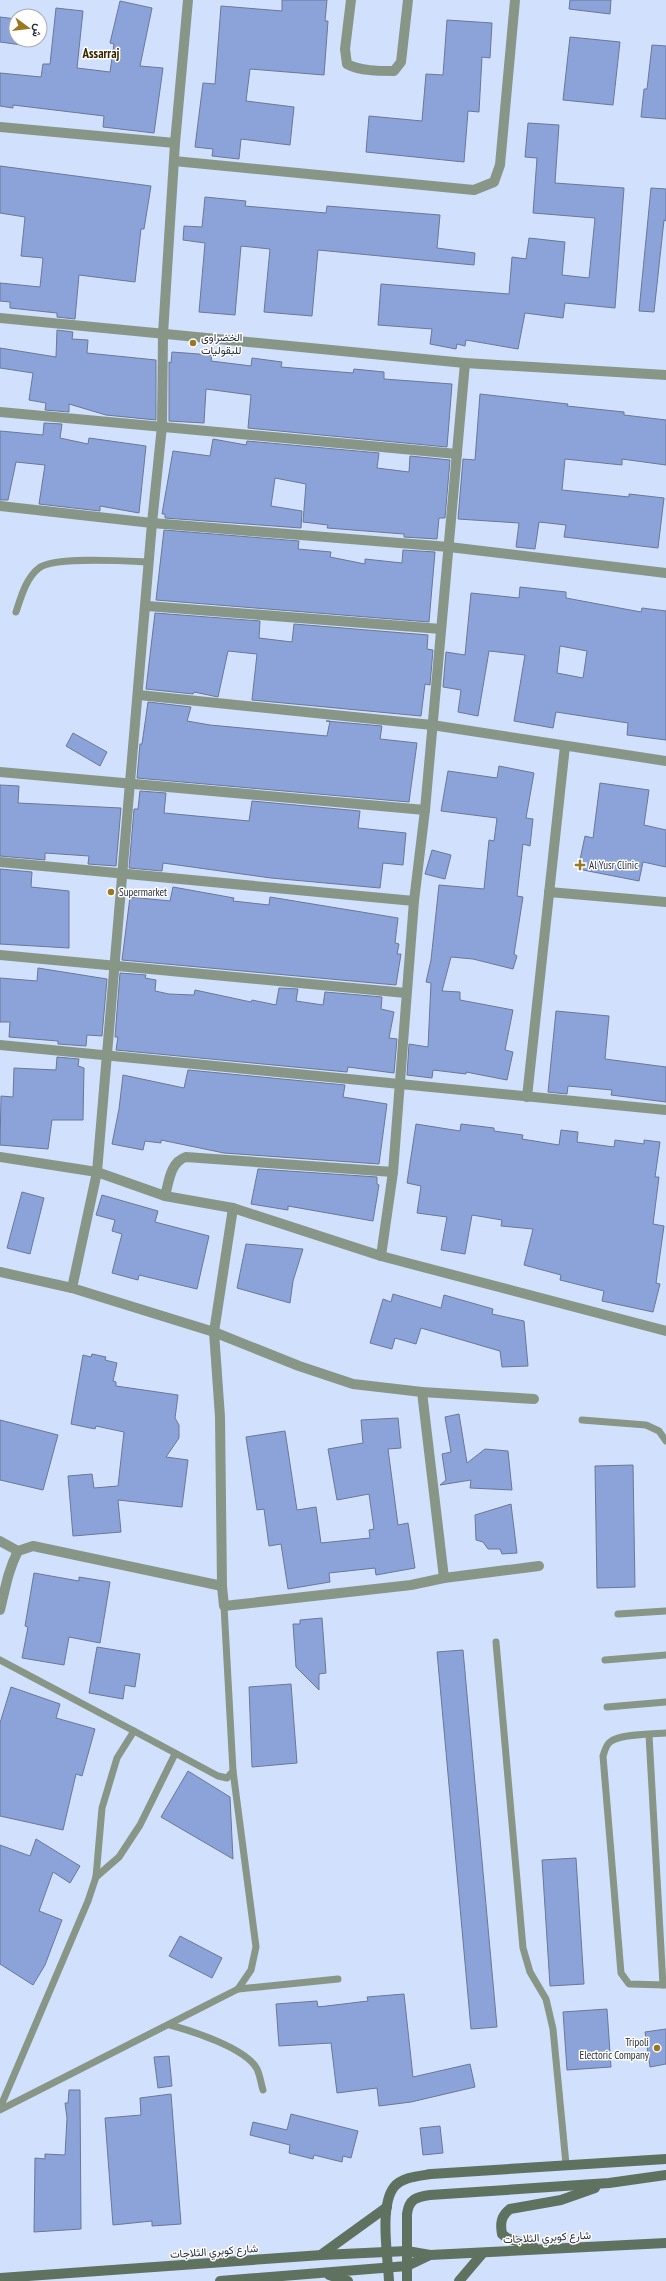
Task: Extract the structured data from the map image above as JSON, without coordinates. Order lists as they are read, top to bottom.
{
  "streets": {
    "main road": ["شارع كوبري الثلاجات"]
  },
  "districts": ["Assarraj"],
  "places": {
    "other": ["الخضراوى للبقوليات", "Supermarket", "Tripoli Electoric Company"],
    "health": ["Al Yusr Clinic"]
  },
  "north": "right"
}
